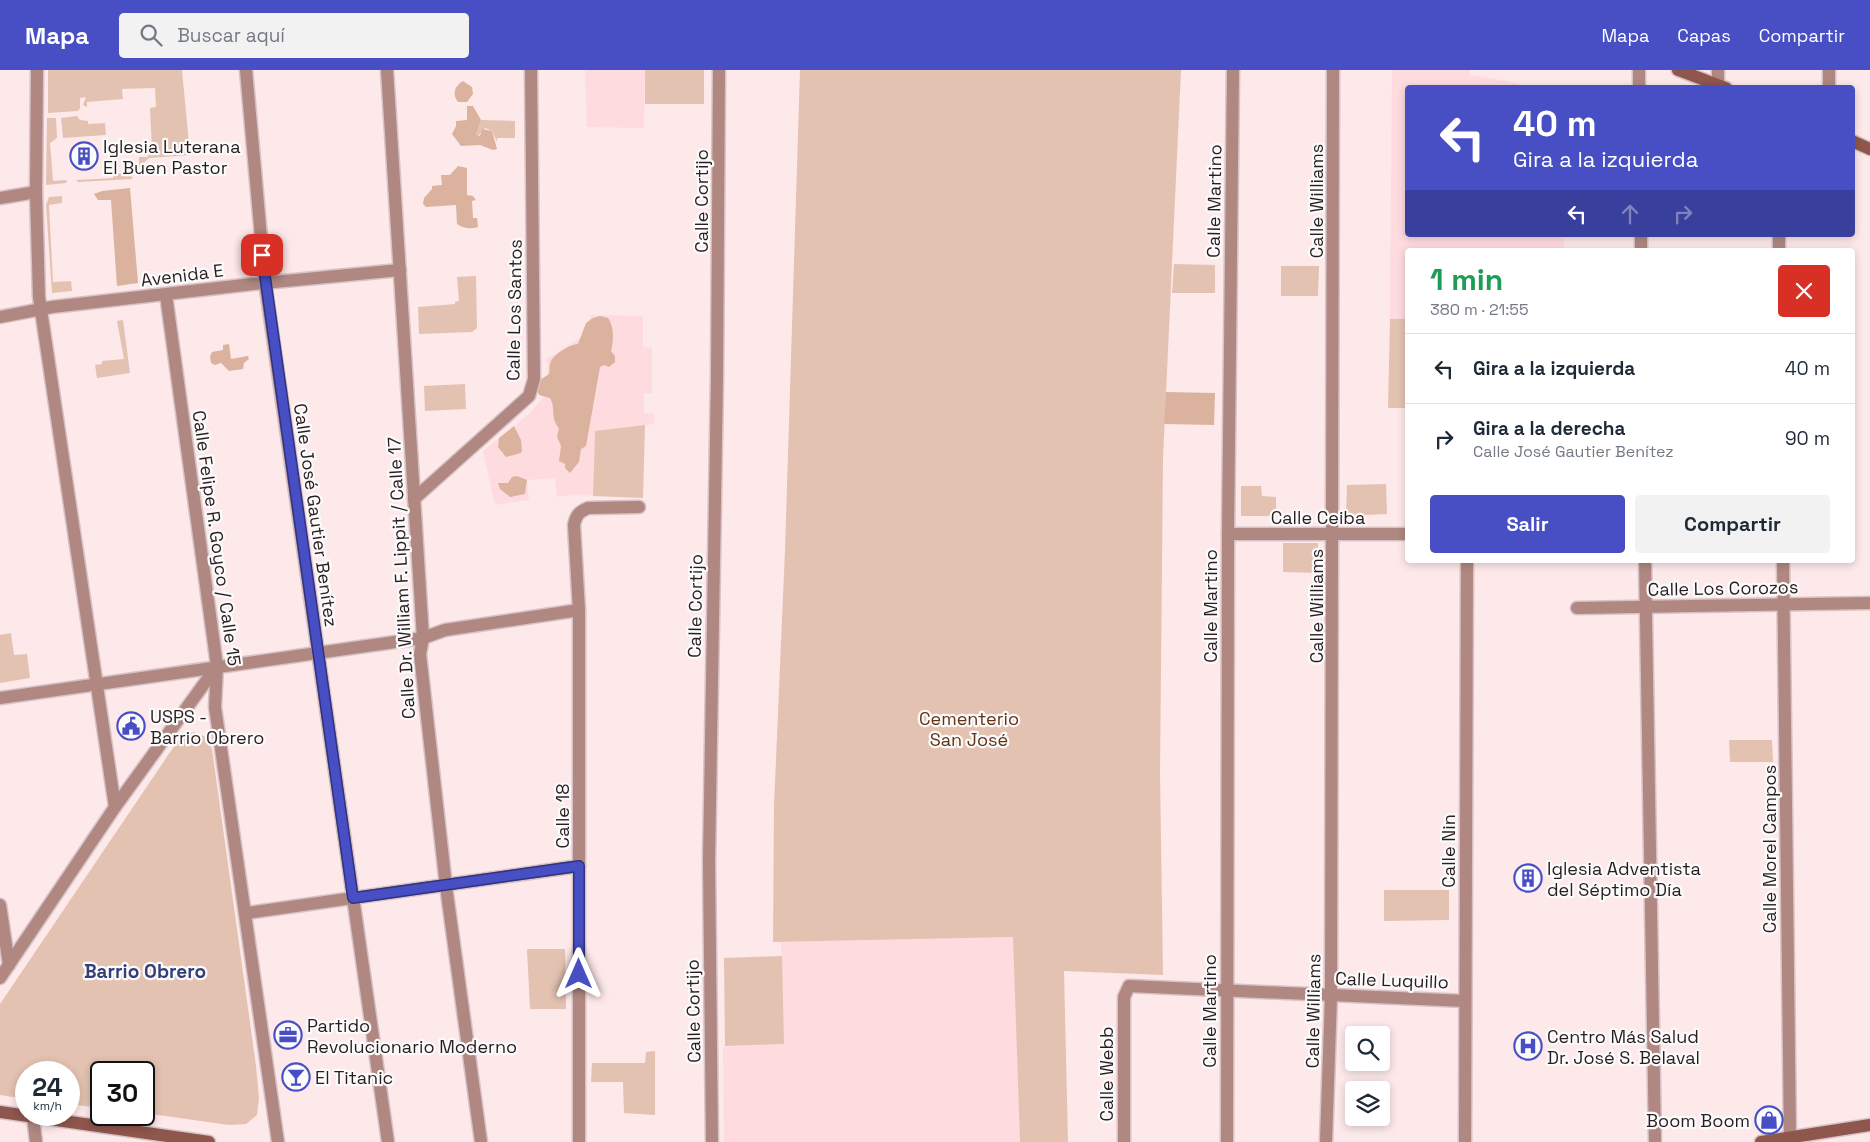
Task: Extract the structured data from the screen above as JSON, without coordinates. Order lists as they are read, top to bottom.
{
  "streets": {
    "street": [
      "Calle Cortijo",
      "Calle Martino",
      "Calle Williams",
      "Avenida E",
      "Calle Los Santos",
      "Calle José Gautier Benítez",
      "Calle Ceiba",
      "Calle Felipe R. Goyco / Calle 15",
      "Calle Dr. William F. Lippit / Calle 17",
      "Calle Los Corozos",
      "Calle 18",
      "Calle Morel Campos",
      "Calle Nin",
      "Calle Luquillo",
      "Calle Webb"
    ]
  },
  "crossings": [
    ["Calle Martino", "Calle Ceiba"],
    ["Calle Martino", "Calle Luquillo"],
    ["Calle Williams", "Calle Ceiba"],
    ["Calle Williams", "Calle Luquillo"],
    ["Avenida E", "Calle José Gautier Benítez"],
    ["Avenida E", "Calle Felipe R. Goyco / Calle 15"],
    ["Avenida E", "Calle Dr. William F. Lippit / Calle 17"],
    ["Calle Los Santos", "Calle Dr. William F. Lippit / Calle 17"],
    ["Calle Los Corozos", "Calle Morel Campos"],
    ["Calle Nin", "Calle Luquillo"],
    ["Calle Luquillo", "Calle Webb"]
  ],
  "districts": ["Barrio Obrero"],
  "parks": ["Cementerio San José"],
  "places": {
    "building": ["Iglesia Luterana El Buen Pastor", "Iglesia Adventista del Séptimo Día"],
    "public building": ["USPS - Barrio Obrero"],
    "office": ["Partido Revolucionario Moderno"],
    "hospital": ["Centro Más Salud Dr. José S. Belaval"],
    "bar": ["El Titanic"],
    "shop": ["Boom Boom"]
  },
  "page": {
    "header": "Mapa",
    "search": "Buscar aquí",
    "nav": ["Mapa", "Capas", "Compartir"],
    "turn": ["40 m", "Gira a la izquierda"],
    "heading": ["1 min", "380 m · 21:55"],
    "list": [
      {
        "name": "Gira a la izquierda",
        "value": "40 m"
      },
      {
        "name": "Gira a la derecha",
        "note": "Calle José Gautier Benítez",
        "value": "90 m"
      }
    ],
    "buttons": ["Salir", "Compartir"],
    "speed": "24 km/h",
    "limit": "30"
  }
}
